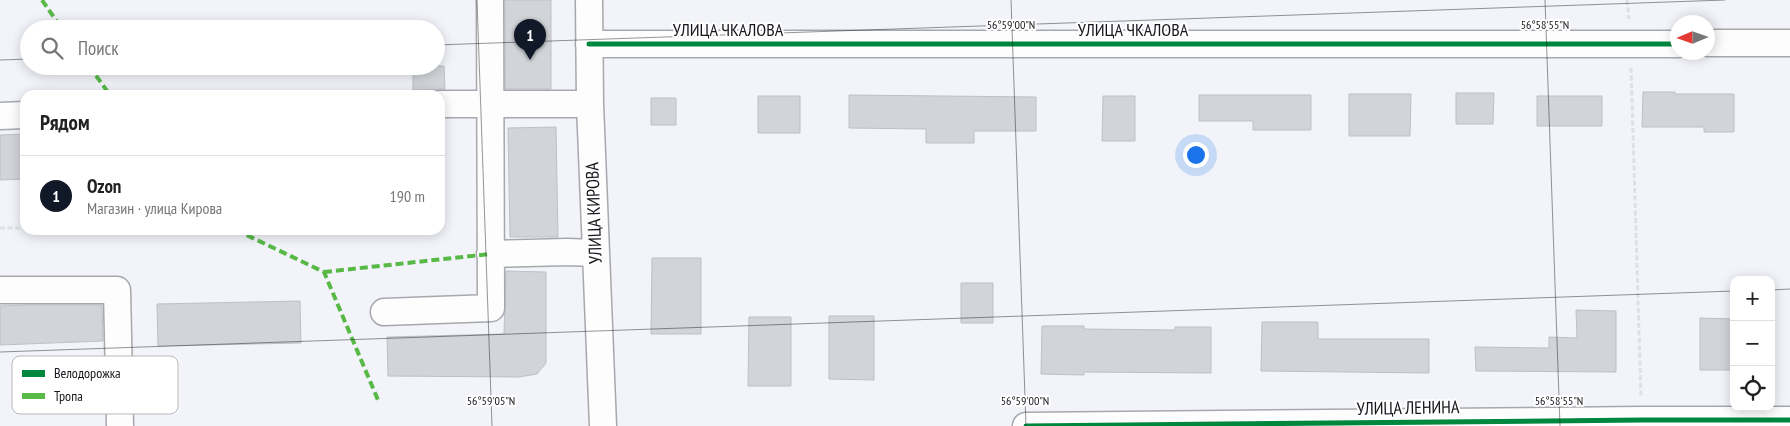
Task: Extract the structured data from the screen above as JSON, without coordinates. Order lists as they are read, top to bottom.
{
  "streets": {
    "street": ["УЛИЦА ЧКАЛОВА", "УЛИЦА КИРОВА", "УЛИЦА ЛЕНИНА"]
  },
  "crossings": [
    ["УЛИЦА ЧКАЛОВА", "УЛИЦА КИРОВА"]
  ],
  "legend": ["Велодорожка", "Тропа"],
  "north": "left",
  "page": {
    "pins": "1",
    "search": "Поиск",
    "heading": "Рядом",
    "list": [
      {
        "mark": "1",
        "name": "Ozon",
        "note": "Магазин · улица Кирова",
        "value": "190 m"
      }
    ],
    "map_buttons": ["+", "−"]
  },
  "coordinates": ["56°59'00\"N", "56°58'55\"N", "56°59'05\"N"]
}
